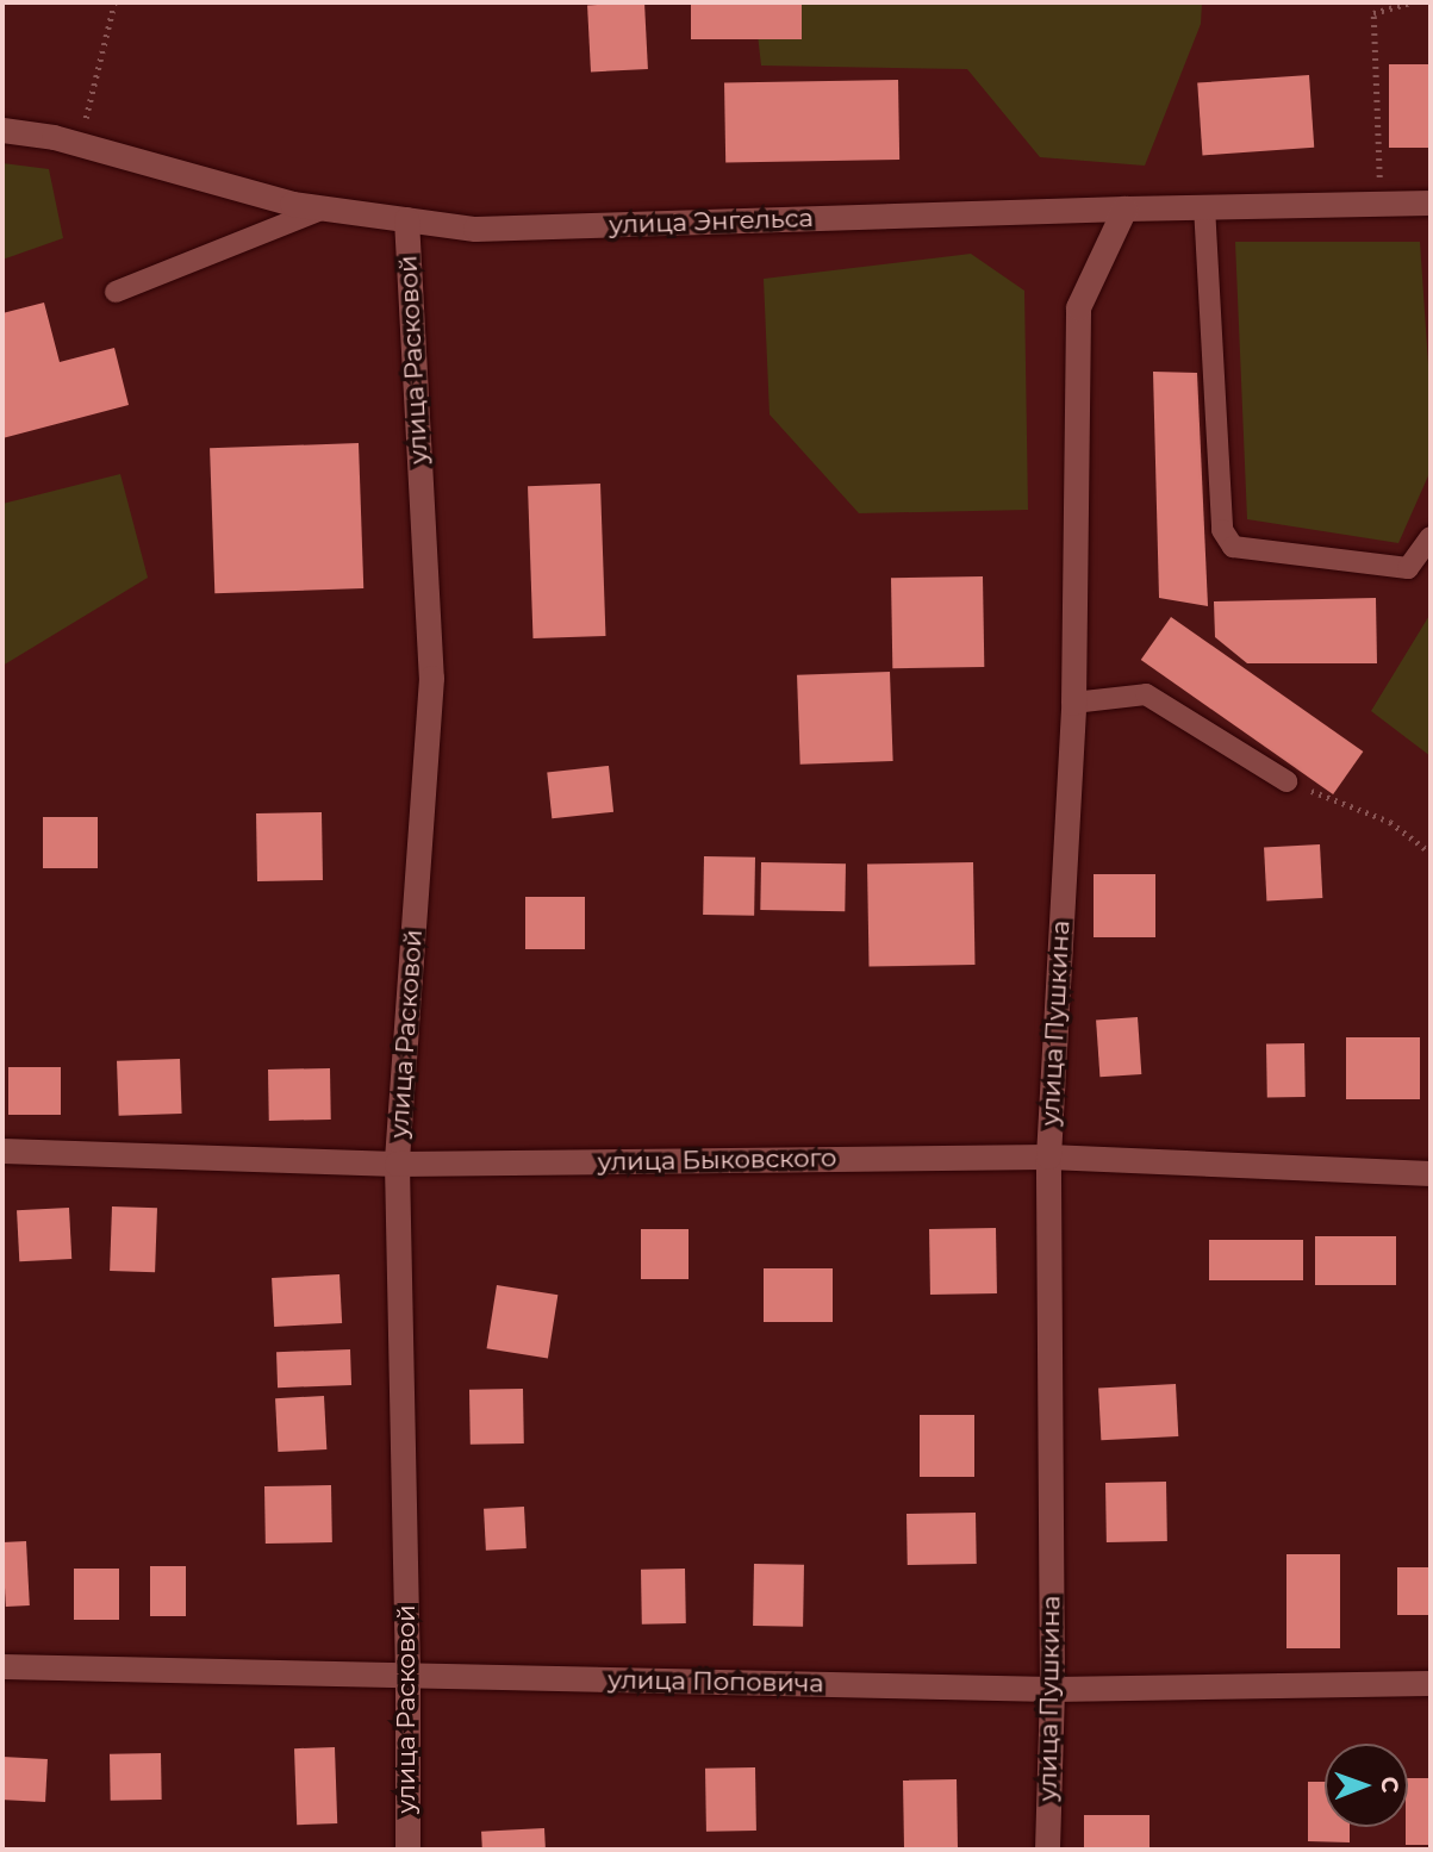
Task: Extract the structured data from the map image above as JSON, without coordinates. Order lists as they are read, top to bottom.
{
  "streets": {
    "street": [
      "улица Энгельса",
      "улица Расковой",
      "улица Пушкина",
      "улица Быковского",
      "улица Поповича"
    ]
  },
  "crossings": [
    ["улица Энгельса", "улица Расковой"],
    ["улица Энгельса", "улица Пушкина"],
    ["улица Расковой", "улица Быковского"],
    ["улица Расковой", "улица Поповича"],
    ["улица Пушкина", "улица Быковского"],
    ["улица Пушкина", "улица Поповича"]
  ],
  "north": "right"
}
